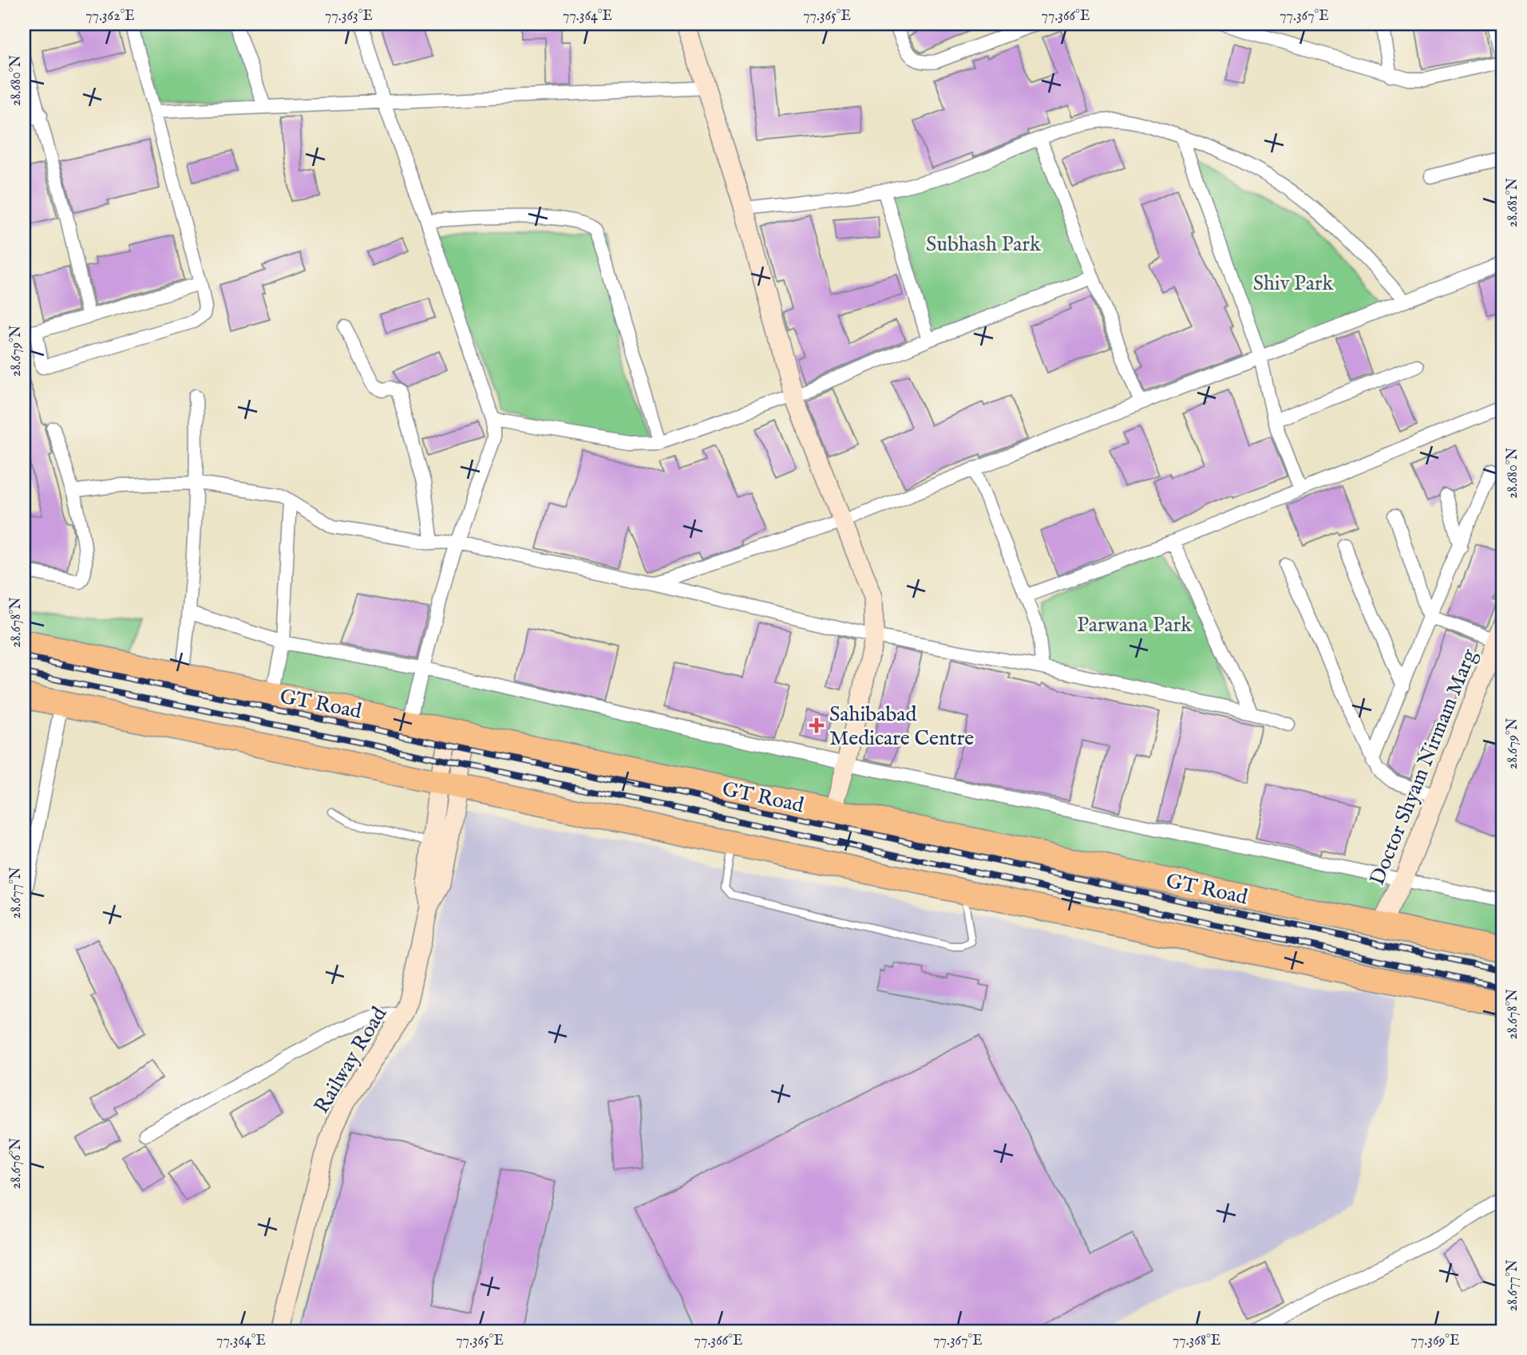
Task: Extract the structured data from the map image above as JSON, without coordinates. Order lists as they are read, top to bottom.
{
  "streets": {
    "highway": ["GT Road"],
    "street": ["Doctor Shyam Nirmam Marg", "Railway Road"]
  },
  "crossings": [
    ["GT Road", "Doctor Shyam Nirmam Marg"],
    ["GT Road", "Railway Road"]
  ],
  "parks": ["Subhash Park", "Shiv Park", "Parwana Park"],
  "places": {
    "health": ["Sahibabad Medicare Centre"]
  },
  "coordinates": [
    "77.362°E",
    "77.363°E",
    "77.364°E",
    "77.365°E",
    "77.366°E",
    "77.367°E",
    "28.680°N",
    "28.681°N",
    "28.679°N",
    "28.678°N",
    "28.677°N",
    "28.676°N",
    "77.368°E",
    "77.369°E"
  ]
}
